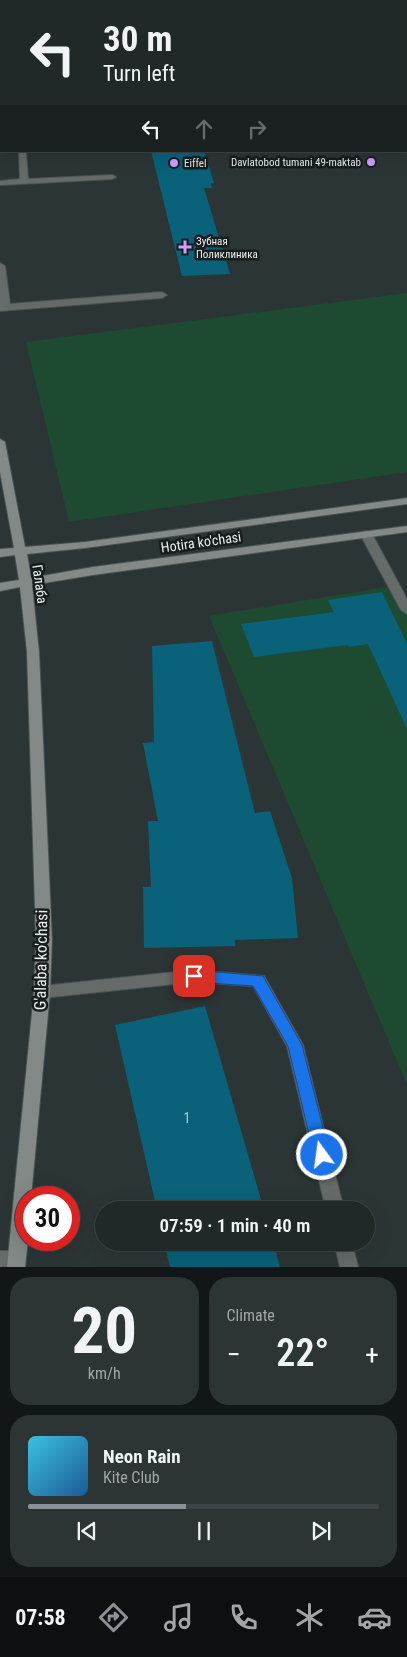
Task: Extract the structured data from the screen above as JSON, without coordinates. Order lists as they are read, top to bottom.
{
  "streets": {
    "main road": ["Hotira ko'chasi", "Галаба", "G'alaba ko'chasi"]
  },
  "crossings": [
    ["Hotira ko'chasi", "Галаба"],
    ["Галаба", "G'alaba ko'chasi"]
  ],
  "places": {
    "other": ["Davlatobod tumani 49-maktab", "Eiffel"],
    "health": ["Зубная Поликлиника"]
  },
  "house_numbers": ["1"],
  "page": {
    "turn": ["30 m", "Turn left"],
    "limit": "30",
    "trip": "07:59 · 1 min · 40 m",
    "tile": [
      ["20", "km/h"],
      "Climate"
    ],
    "heat": ["−", "22°", "+"],
    "song": ["Neon Rain", "Kite Club"],
    "tabs": "07:58"
  }
}
